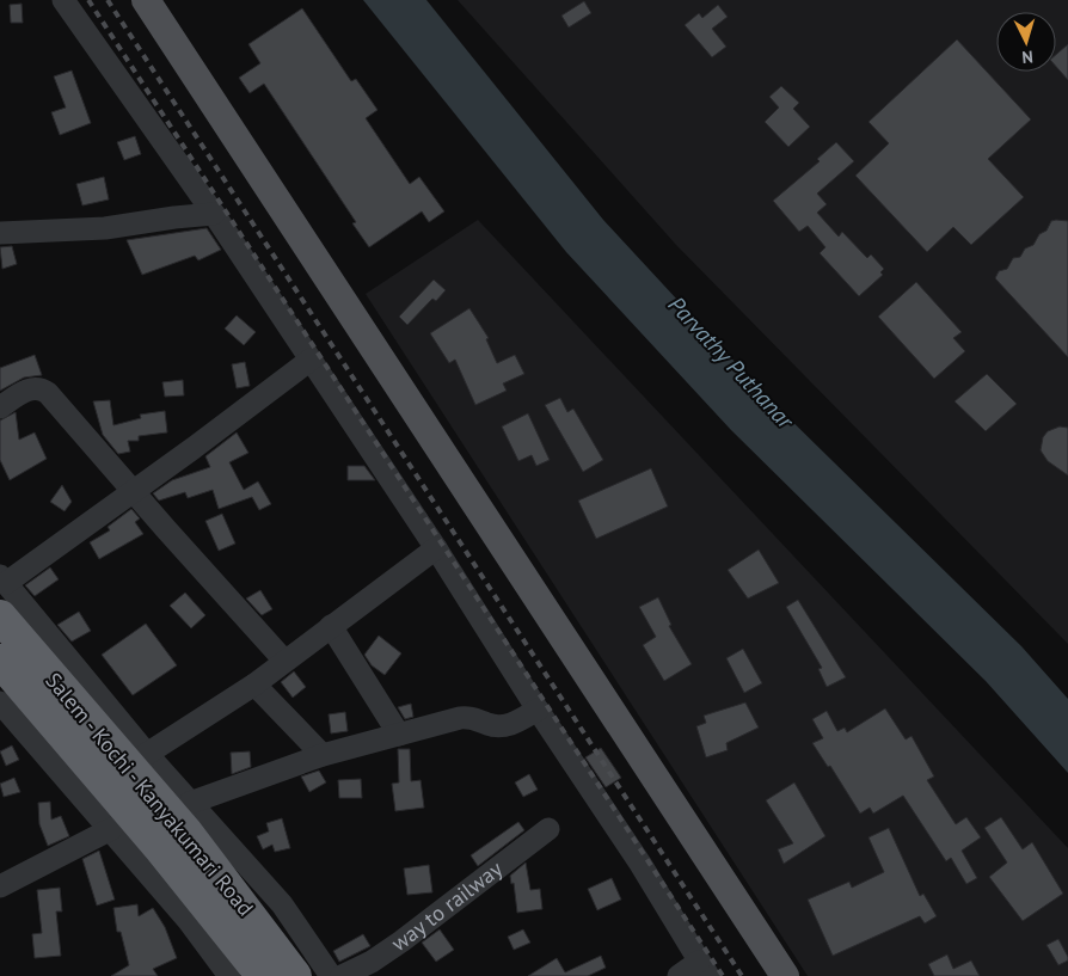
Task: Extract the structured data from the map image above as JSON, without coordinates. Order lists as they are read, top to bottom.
{
  "streets": {
    "highway": ["Salem - Kochi - Kanyakumari Road"],
    "street": ["way to railway"]
  },
  "water": ["Parvathy Puthanar"],
  "north": "bottom"
}
